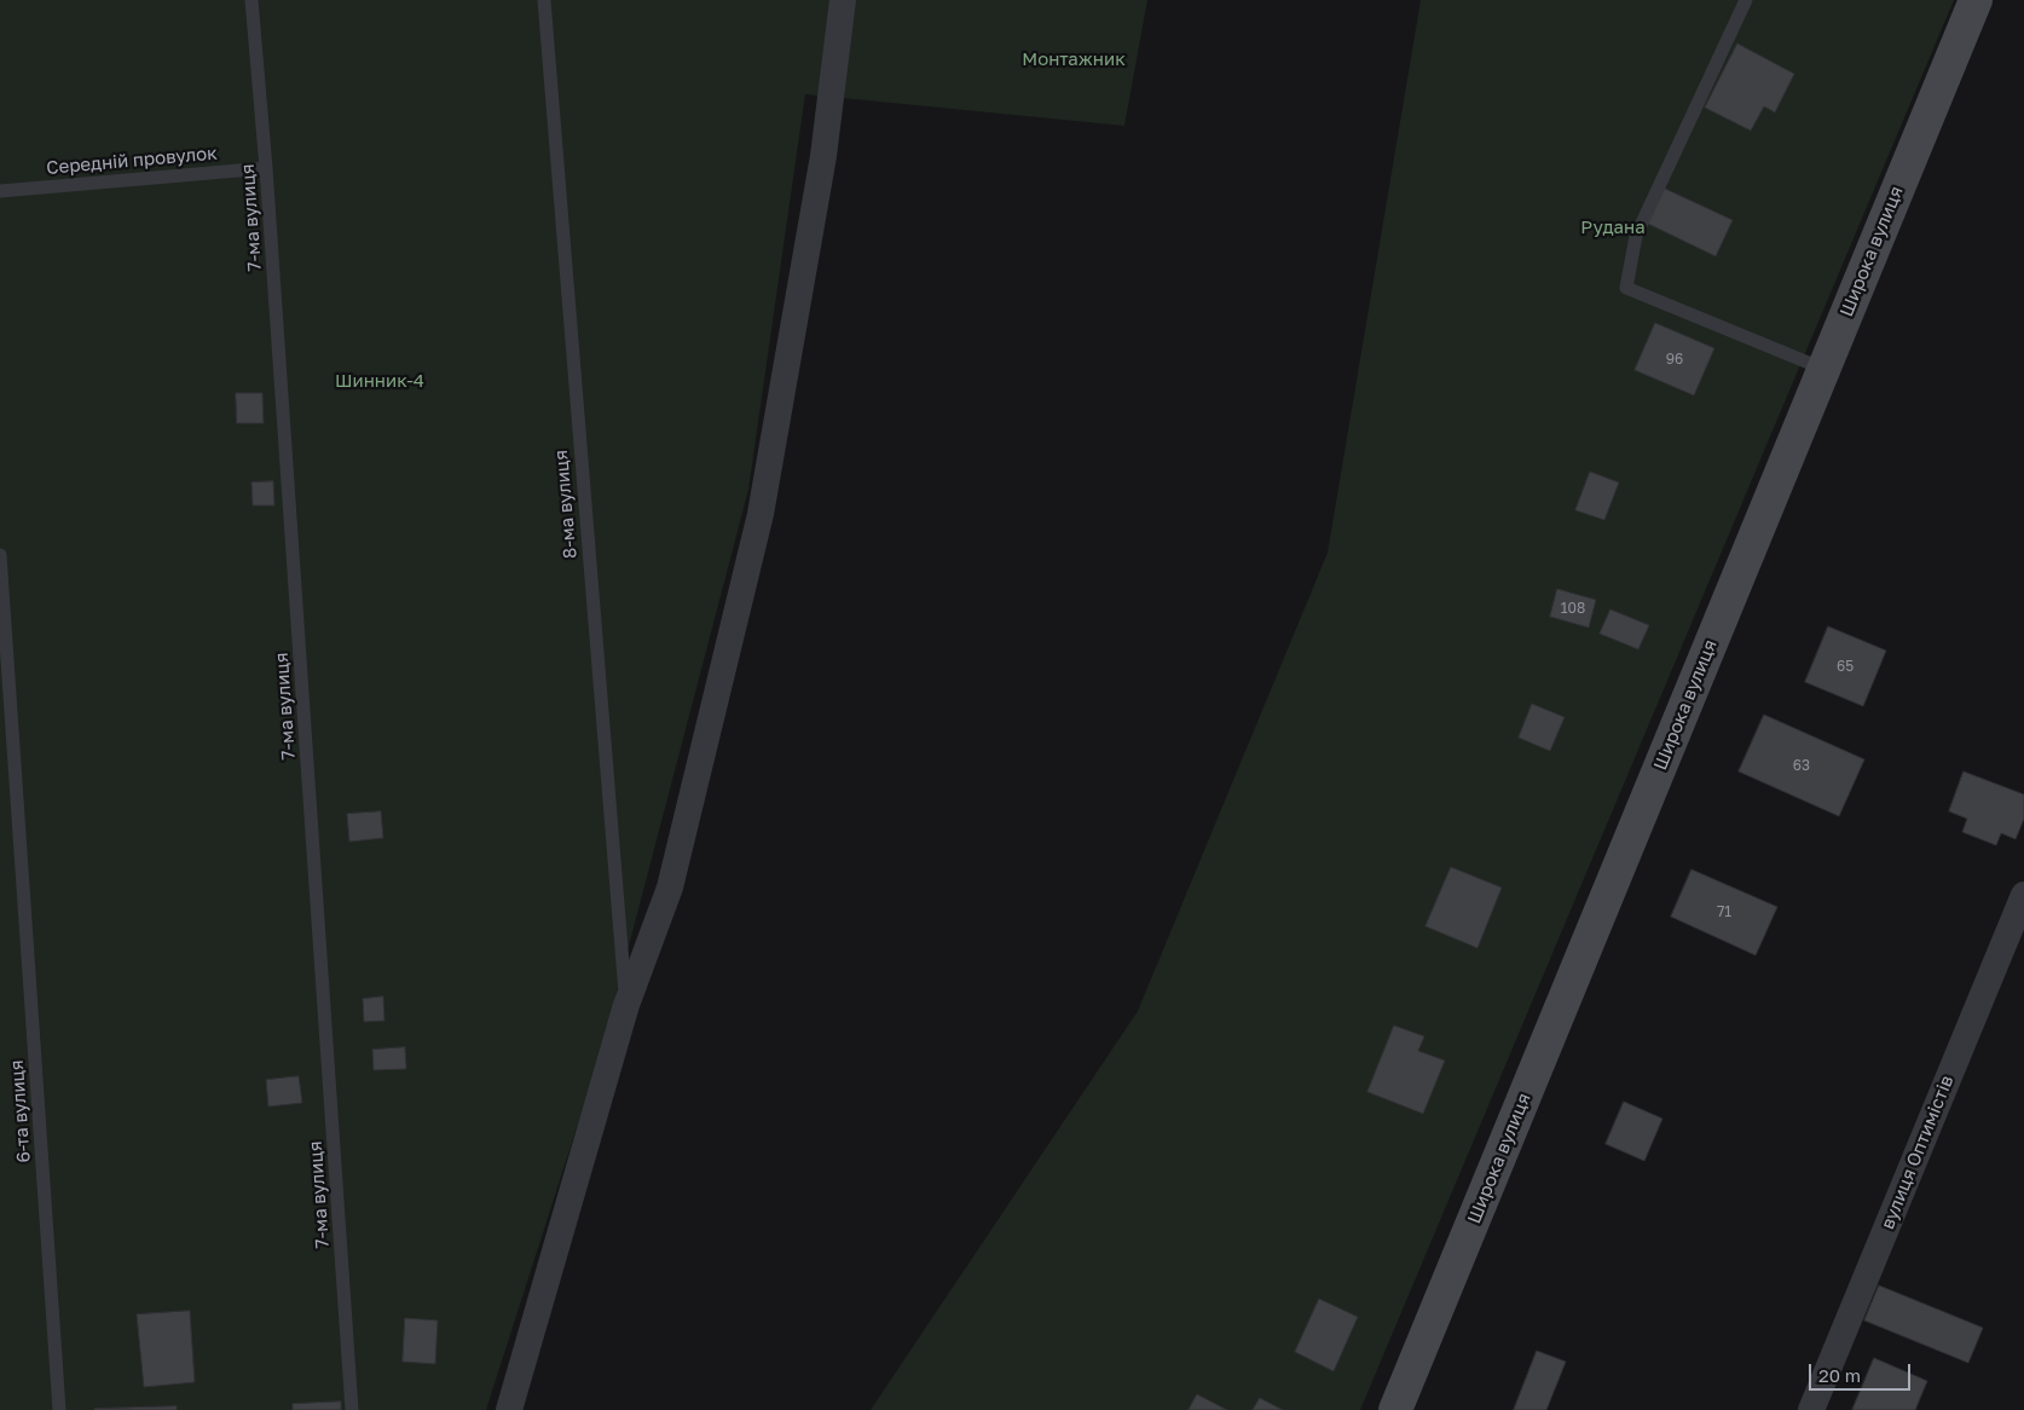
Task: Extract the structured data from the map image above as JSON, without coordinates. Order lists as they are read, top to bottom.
{
  "streets": {
    "street": ["Широка вулиця", "вулиця Оптимістів"],
    "lane": [
      "Середній провулок",
      "7-ма вулиця",
      "8-ма вулиця",
      "6-та вулиця"
    ]
  },
  "crossings": [
    ["Середній провулок", "7-ма вулиця"]
  ],
  "parks": ["Монтажник", "Рудана", "Шинник-4"],
  "house_numbers": [
    "96",
    "108",
    "65",
    "63",
    "71"
  ],
  "scale_bar": "20 m"
}
